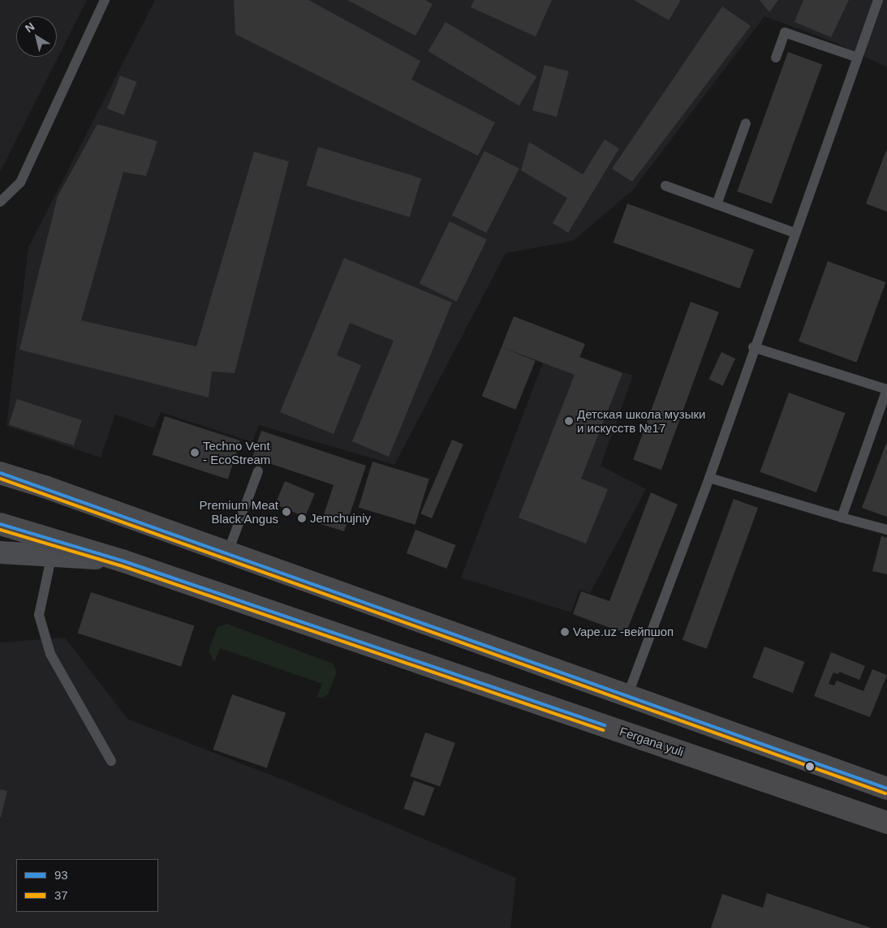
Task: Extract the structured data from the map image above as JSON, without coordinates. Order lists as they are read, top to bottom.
{
  "streets": {
    "main road": ["Fergana yuli"]
  },
  "places": [
    "Детская школа музыки и искусств №17",
    "Techno Vent - EcoStream",
    "Premium Meat Black Angus",
    "Jemchujniy",
    "Vape.uz -вейпшоп"
  ],
  "lines": ["transit line 93", "transit line 37"],
  "legend": ["93", "37"],
  "north": "top left"
}
